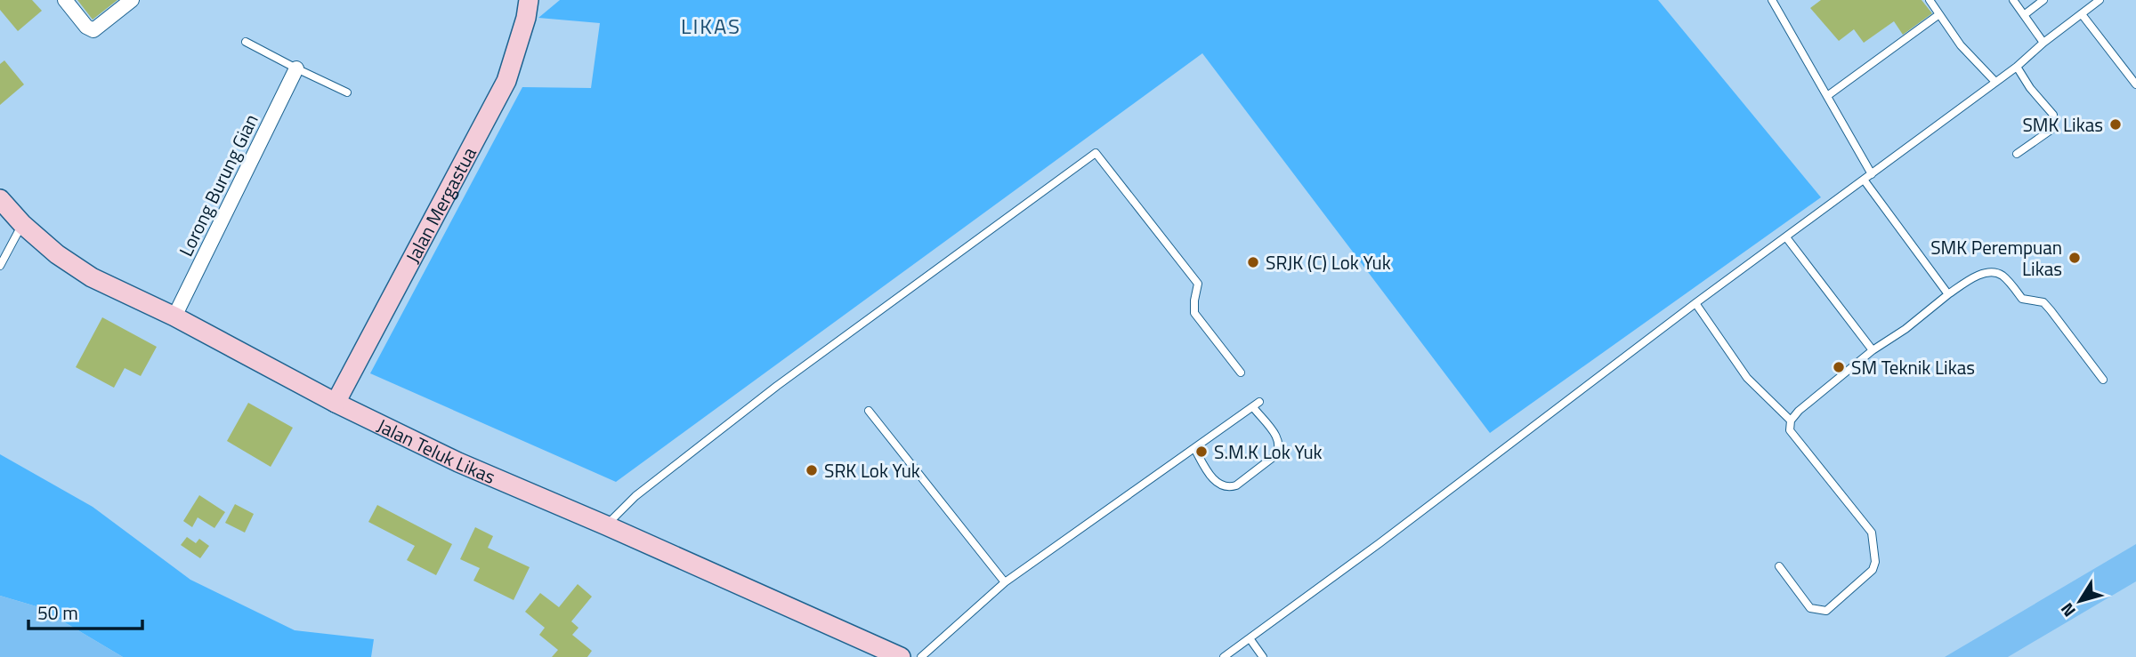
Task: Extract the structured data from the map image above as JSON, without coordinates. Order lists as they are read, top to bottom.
{
  "streets": {
    "street": ["Lorong Burung Gian", "Jalan Mergastua", "Jalan Teluk Likas"]
  },
  "crossings": [
    ["Lorong Burung Gian", "Jalan Teluk Likas"],
    ["Jalan Mergastua", "Jalan Teluk Likas"]
  ],
  "districts": ["LIKAS"],
  "places": [
    "SMK Likas",
    "SMK Perempuan Likas",
    "SRJK (C) Lok Yuk",
    "SM Teknik Likas",
    "S.M.K Lok Yuk",
    "SRK Lok Yuk"
  ],
  "scale_bar": "50 m",
  "north": "bottom left"
}
